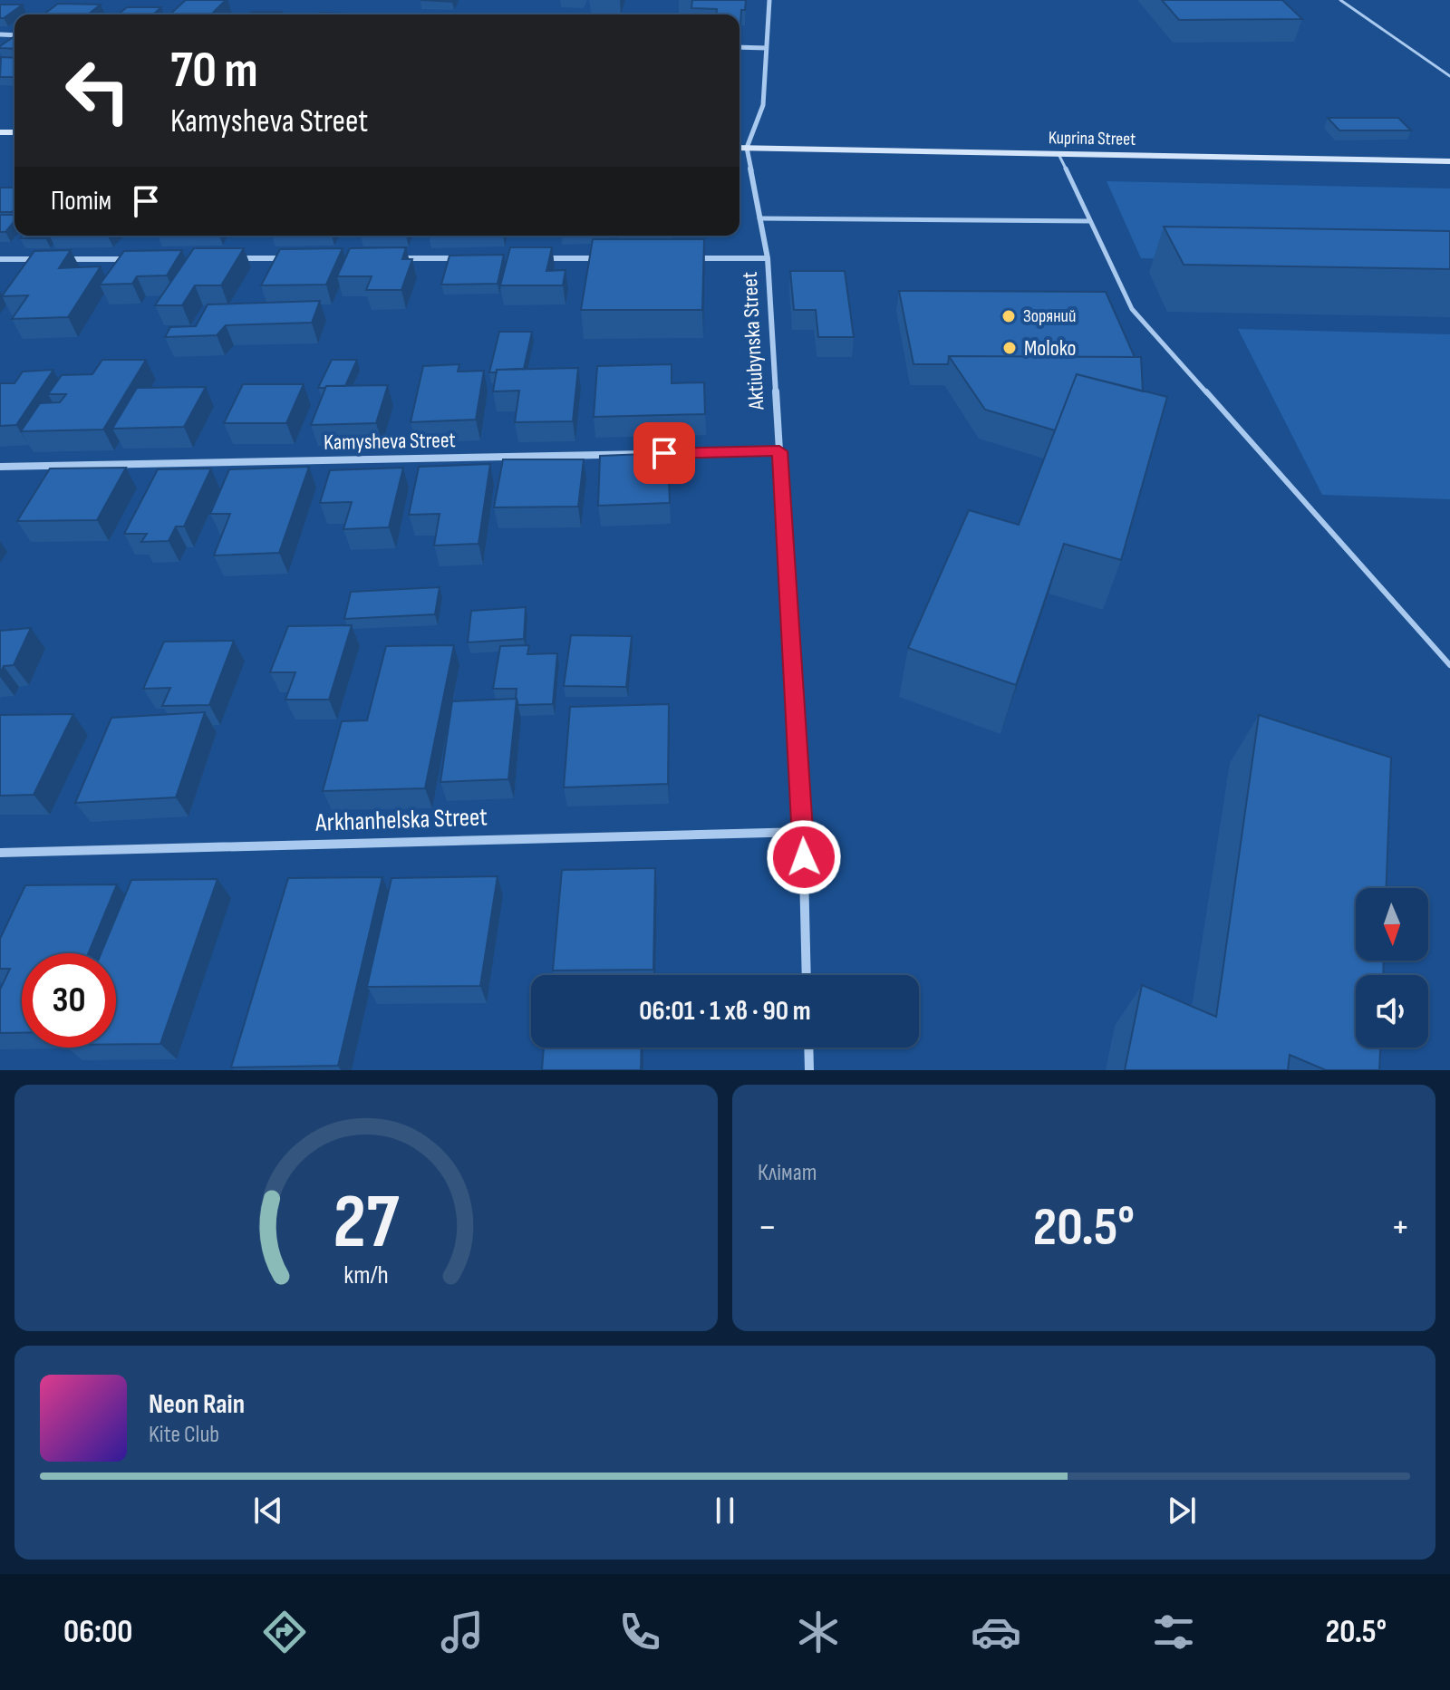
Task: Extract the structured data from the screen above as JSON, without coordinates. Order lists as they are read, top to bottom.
{
  "streets": {
    "main road": ["Kuprina Street"],
    "street": ["Aktiubynska Street", "Kamysheva Street", "Arkhanhelska Street"]
  },
  "crossings": [
    ["Kuprina Street", "Aktiubynska Street"],
    ["Aktiubynska Street", "Kamysheva Street"],
    ["Aktiubynska Street", "Arkhanhelska Street"]
  ],
  "places": ["Зоряний", "Moloko"],
  "north": "bottom",
  "page": {
    "turn": ["70 m", "Kamysheva Street"],
    "then": "Потім",
    "limit": "30",
    "trip": "06:01 · 1 хв · 90 m",
    "tile": "Клімат",
    "heat": ["−", "20.5°", "+"],
    "song": ["Neon Rain", "Kite Club"],
    "tabs": ["06:00", "20.5°"],
    "gauge": ["27", "km/h"]
  }
}
